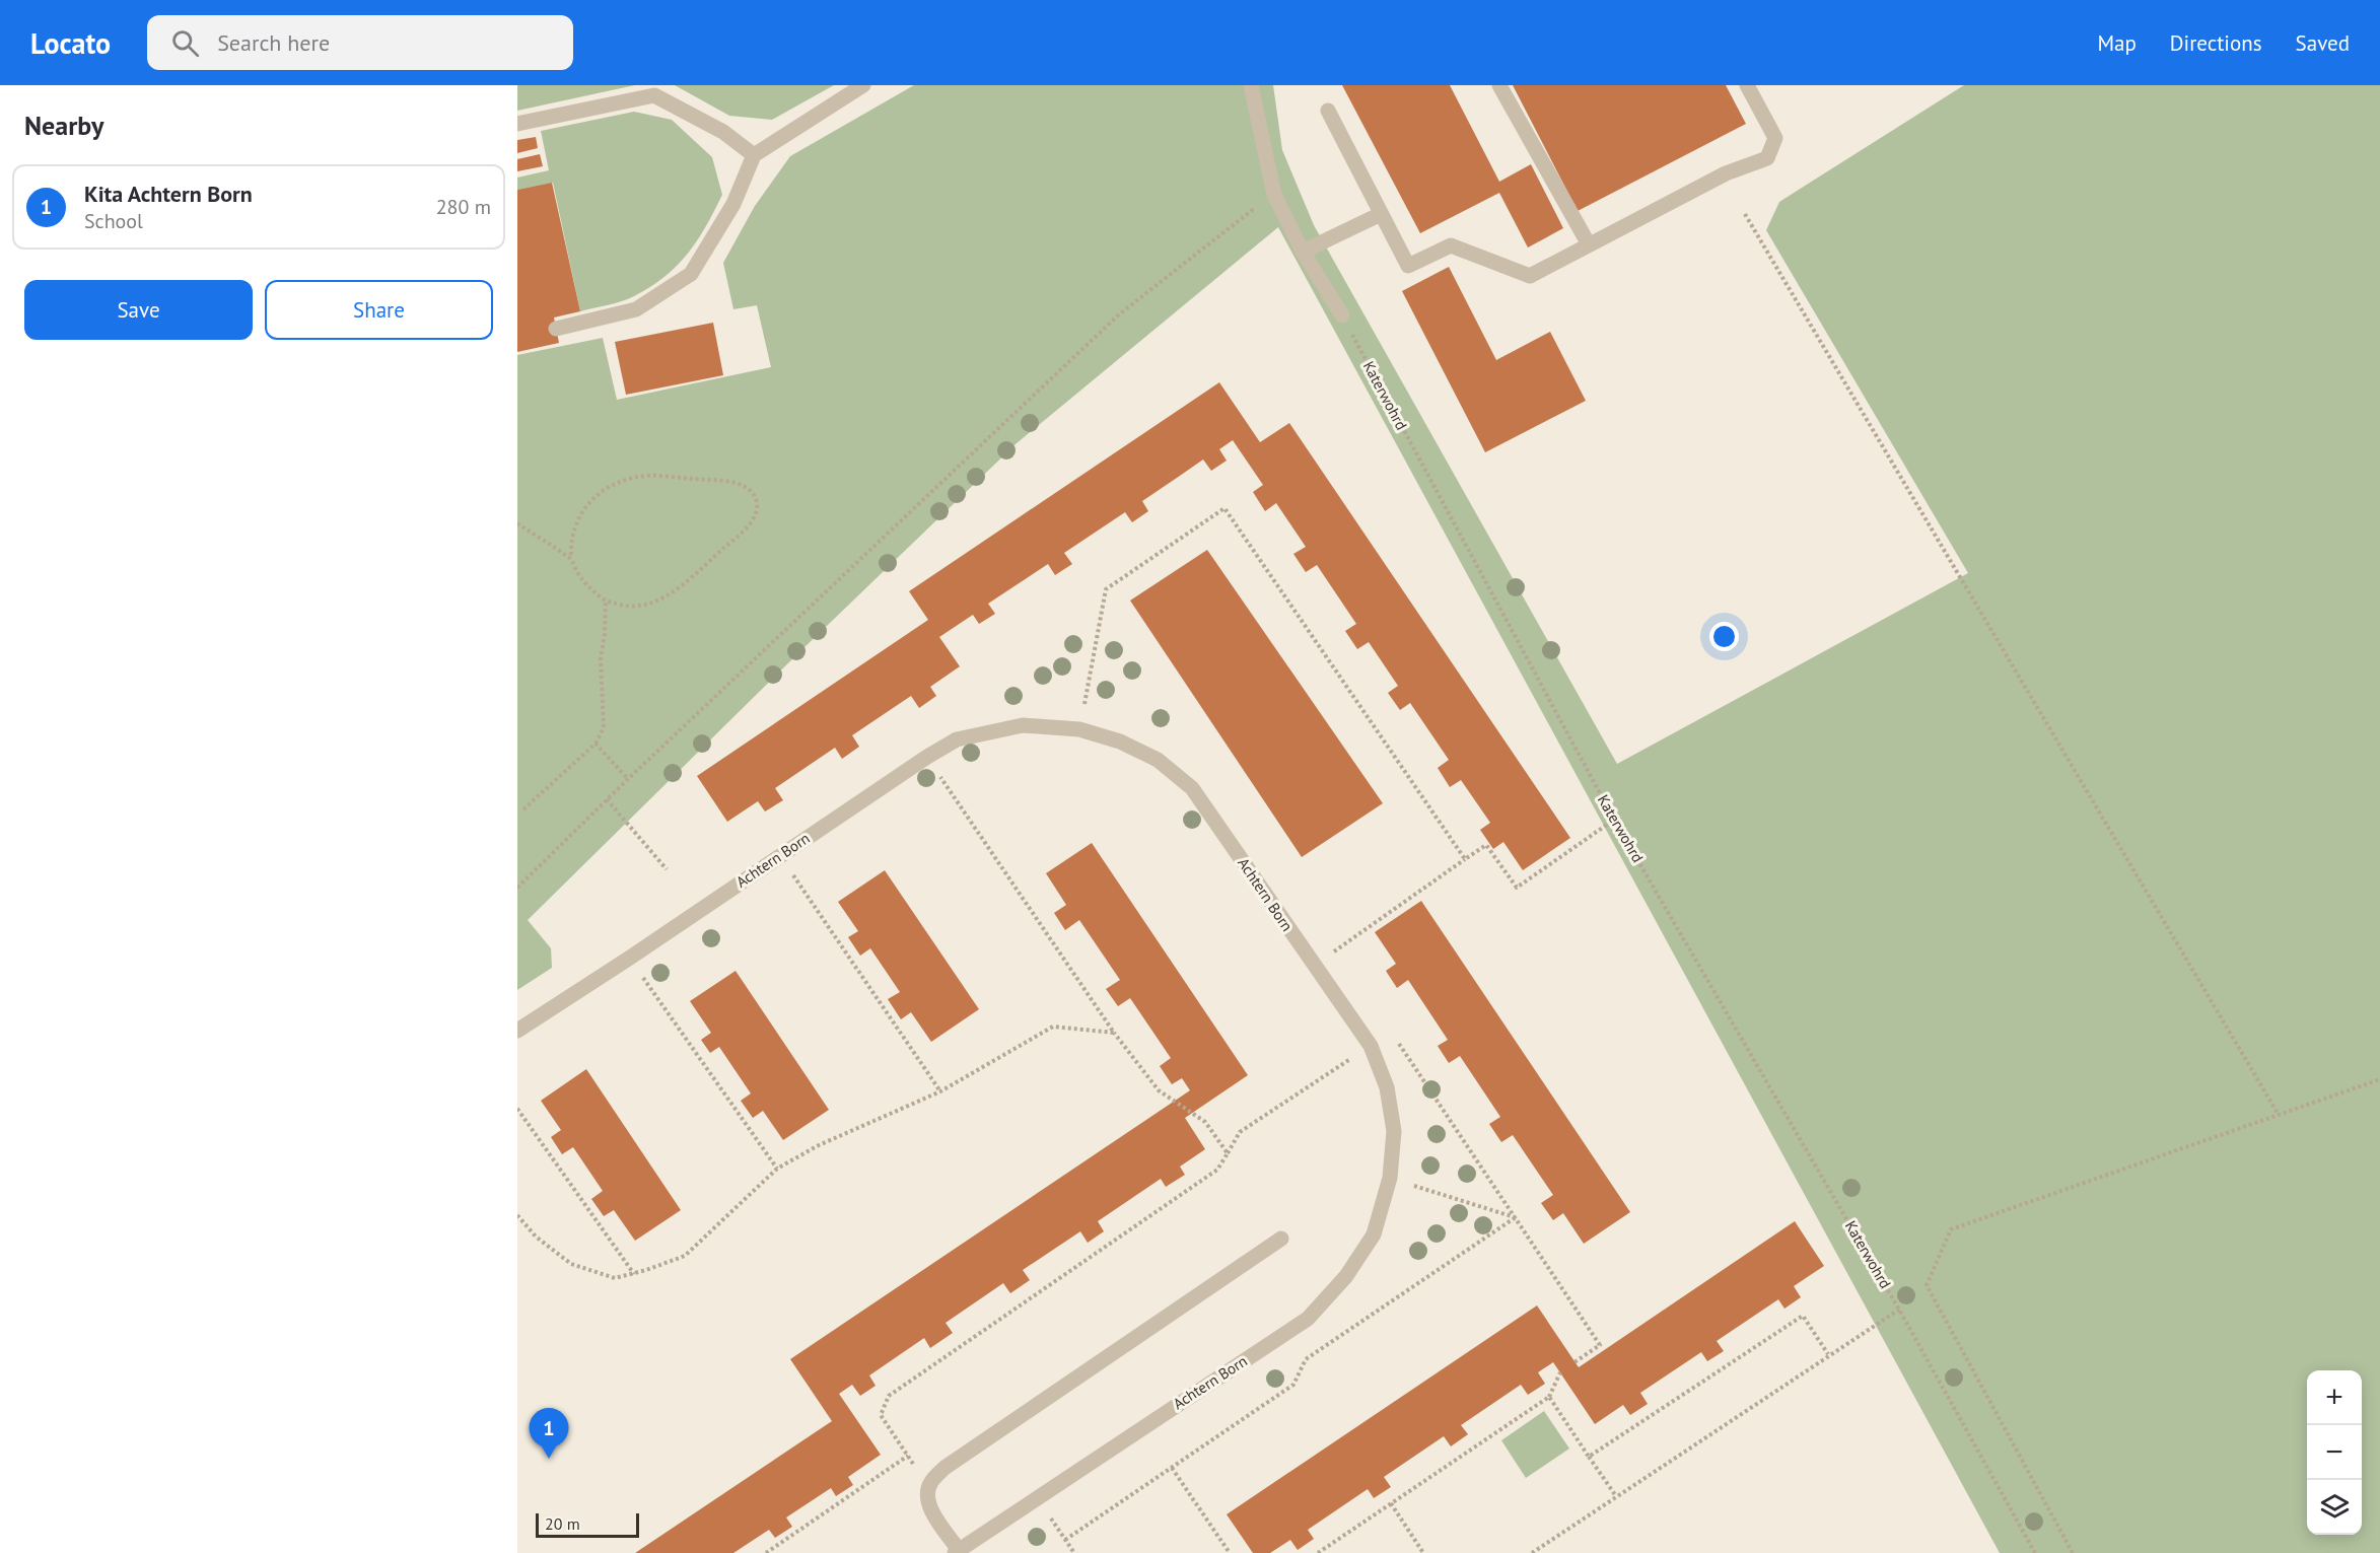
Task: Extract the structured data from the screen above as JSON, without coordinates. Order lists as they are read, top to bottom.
{
  "streets": {
    "street": ["Achtern Born"],
    "path": ["Katerwohrd"]
  },
  "scale_bar": "20 m",
  "page": {
    "header": "Locato",
    "search": "Search here",
    "nav": ["Map", "Directions", "Saved"],
    "heading": "Nearby",
    "list": [
      {
        "mark": "1",
        "name": "Kita Achtern Born",
        "note": "School",
        "value": "280 m"
      }
    ],
    "buttons": ["Save", "Share"],
    "map_buttons": ["+", "−"],
    "pins": "1",
    "scale": "20 m"
  }
}
